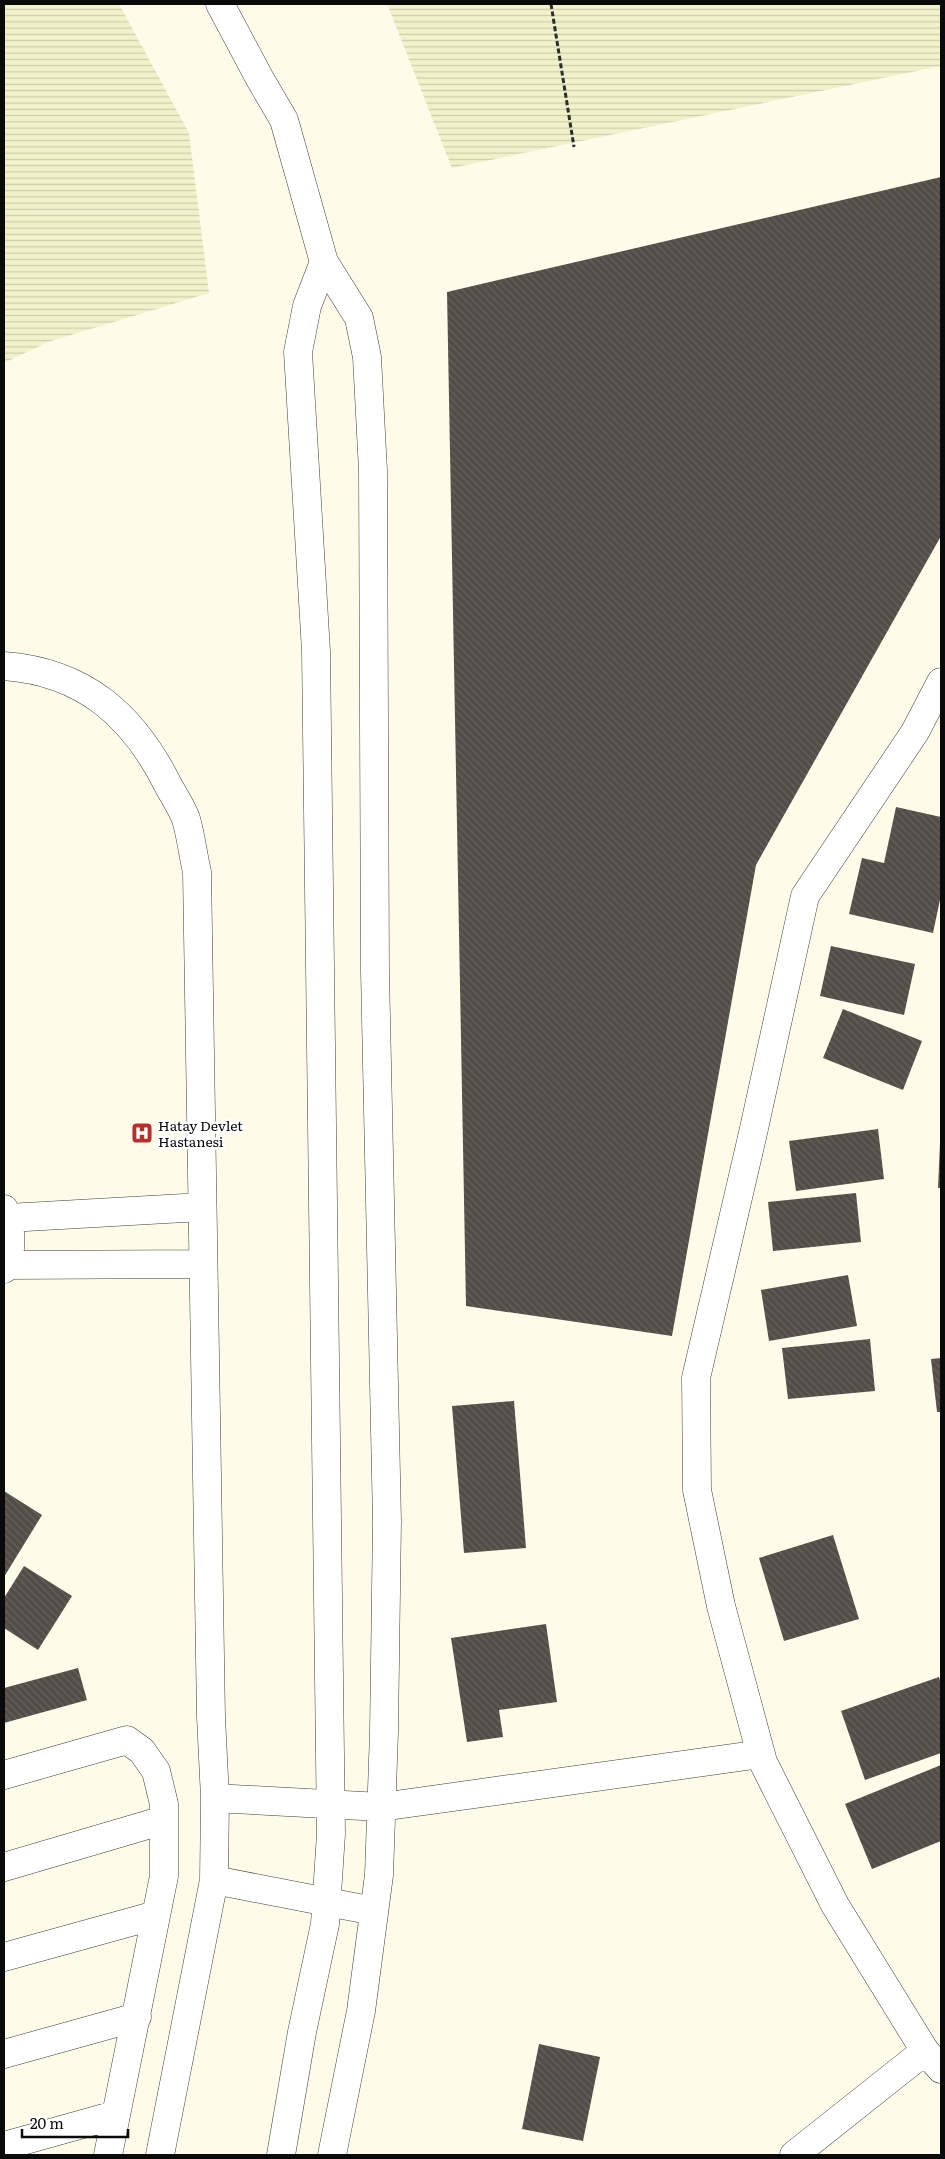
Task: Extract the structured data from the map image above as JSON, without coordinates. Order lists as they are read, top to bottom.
{
  "places": {
    "hospital": ["Hatay Devlet Hastanesi"]
  },
  "scale_bar": "20 m"
}
